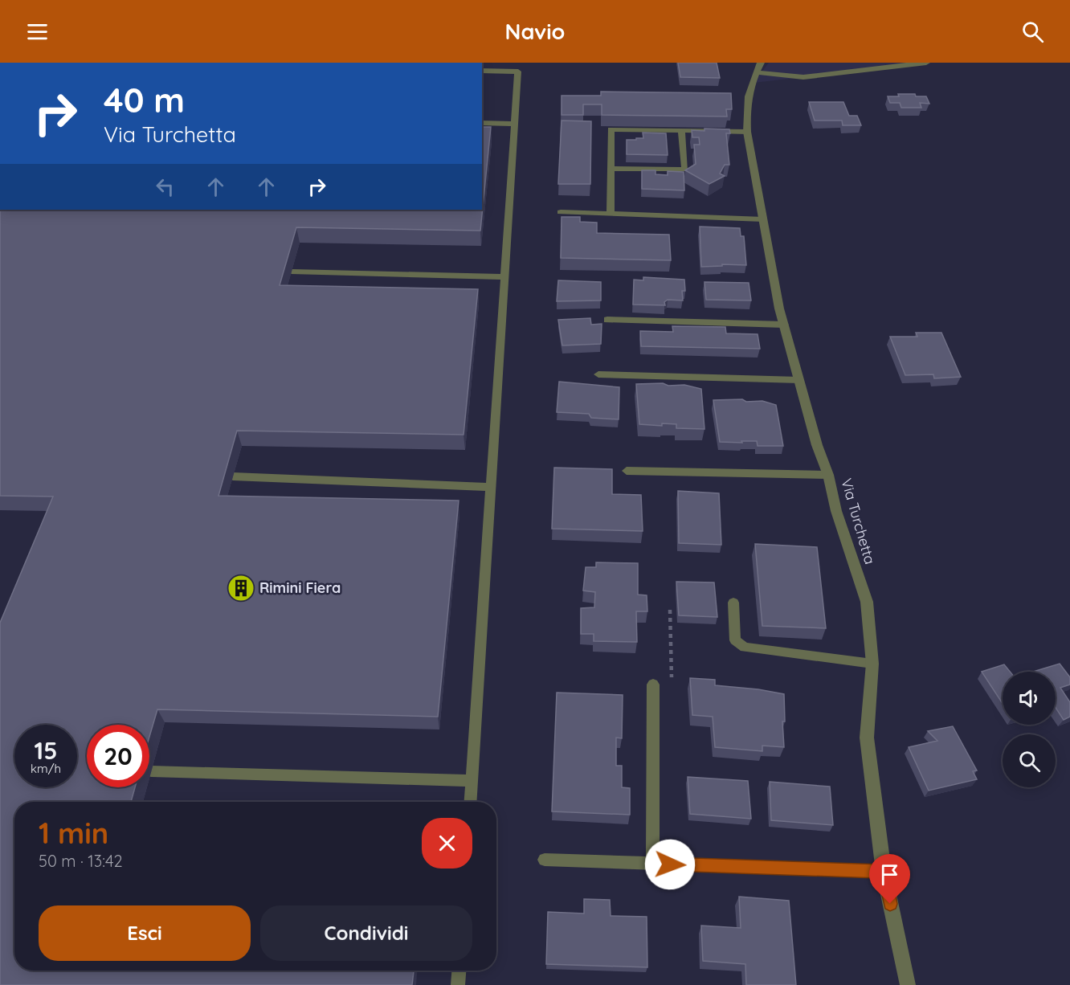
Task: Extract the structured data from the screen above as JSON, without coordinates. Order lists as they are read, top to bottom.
{
  "streets": {
    "street": ["Via Turchetta"]
  },
  "places": {
    "building": ["Rimini Fiera"]
  },
  "page": {
    "header": "Navio",
    "turn": ["40 m", "Via Turchetta"],
    "speed": "15 km/h",
    "limit": "20",
    "heading": ["1 min", "50 m · 13:42"],
    "buttons": ["Esci", "Condividi"]
  }
}
